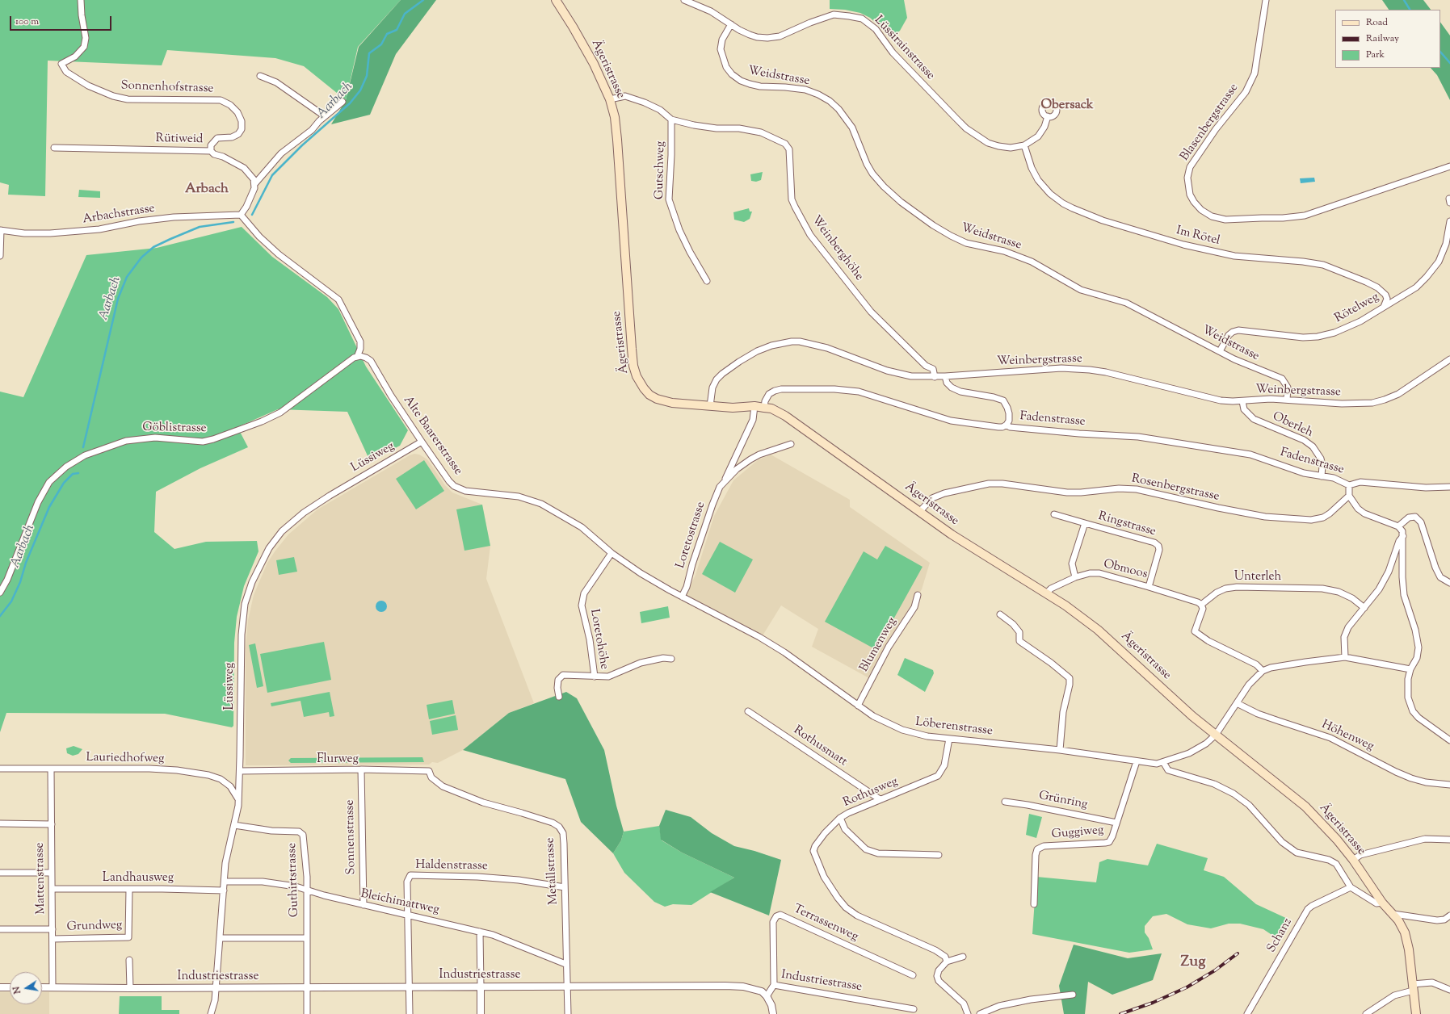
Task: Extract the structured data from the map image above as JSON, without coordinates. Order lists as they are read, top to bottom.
{
  "streets": {
    "main road": ["Ägeristrasse"],
    "street": [
      "Lüssirainstrasse",
      "Weidstrasse",
      "Sonnenhofstrasse",
      "Blasenbergstrasse",
      "Rütiweid",
      "Gutschweg",
      "Arbachstrasse",
      "Im Rötel",
      "Weinberghöhe",
      "Rötelweg",
      "Weinbergstrasse",
      "Fadenstrasse",
      "Oberleh",
      "Göblistrasse",
      "Alte Baarerstrasse",
      "Lüssiweg",
      "Rosenbergstrasse",
      "Ringstrasse",
      "Loretostrasse",
      "Obmoos",
      "Unterleh",
      "Loretohöhe",
      "Blumenweg",
      "Löberenstrasse",
      "Höhenweg",
      "Rothusmatt",
      "Lauriedhofweg",
      "Flurweg",
      "Rothusweg",
      "Grünring",
      "Guggiweg",
      "Sonnenstrasse",
      "Haldenstrasse",
      "Metallstrasse",
      "Mattenstrasse",
      "Landhausweg",
      "Guthirtstrasse",
      "Bleichimattweg",
      "Terrassenweg",
      "Grundweg",
      "Schanz",
      "Industriestrasse"
    ]
  },
  "crossings": [
    ["Lüssirainstrasse", "Weidstrasse"],
    ["Lüssirainstrasse", "Im Rötel"],
    ["Ägeristrasse", "Weinbergstrasse"],
    ["Ägeristrasse", "Fadenstrasse"],
    ["Ägeristrasse", "Rosenbergstrasse"],
    ["Ägeristrasse", "Loretostrasse"],
    ["Ägeristrasse", "Obmoos"],
    ["Ägeristrasse", "Löberenstrasse"],
    ["Weidstrasse", "Rötelweg"],
    ["Weidstrasse", "Weinbergstrasse"],
    ["Sonnenhofstrasse", "Rütiweid"],
    ["Gutschweg", "Weinberghöhe"],
    ["Im Rötel", "Rötelweg"],
    ["Weinberghöhe", "Weinbergstrasse"],
    ["Weinbergstrasse", "Oberleh"],
    ["Fadenstrasse", "Oberleh"],
    ["Göblistrasse", "Alte Baarerstrasse"],
    ["Alte Baarerstrasse", "Lüssiweg"],
    ["Alte Baarerstrasse", "Loretostrasse"],
    ["Alte Baarerstrasse", "Loretohöhe"],
    ["Alte Baarerstrasse", "Löberenstrasse"],
    ["Lüssiweg", "Lauriedhofweg"],
    ["Lüssiweg", "Flurweg"],
    ["Lüssiweg", "Landhausweg"],
    ["Lüssiweg", "Guthirtstrasse"],
    ["Lüssiweg", "Bleichimattweg"],
    ["Lüssiweg", "Industriestrasse"],
    ["Ringstrasse", "Obmoos"],
    ["Loretostrasse", "Löberenstrasse"],
    ["Obmoos", "Unterleh"],
    ["Blumenweg", "Löberenstrasse"],
    ["Löberenstrasse", "Höhenweg"],
    ["Löberenstrasse", "Rothusweg"],
    ["Löberenstrasse", "Guggiweg"],
    ["Rothusmatt", "Rothusweg"],
    ["Lauriedhofweg", "Mattenstrasse"],
    ["Flurweg", "Sonnenstrasse"],
    ["Flurweg", "Metallstrasse"],
    ["Grünring", "Guggiweg"],
    ["Sonnenstrasse", "Bleichimattweg"],
    ["Haldenstrasse", "Metallstrasse"],
    ["Haldenstrasse", "Bleichimattweg"],
    ["Haldenstrasse", "Industriestrasse"],
    ["Metallstrasse", "Bleichimattweg"],
    ["Metallstrasse", "Industriestrasse"],
    ["Mattenstrasse", "Landhausweg"],
    ["Mattenstrasse", "Grundweg"],
    ["Mattenstrasse", "Industriestrasse"],
    ["Landhausweg", "Grundweg"],
    ["Guthirtstrasse", "Bleichimattweg"],
    ["Guthirtstrasse", "Industriestrasse"],
    ["Terrassenweg", "Industriestrasse"]
  ],
  "districts": ["Obersack", "Arbach", "Zug"],
  "water": ["Aarbach"],
  "legend": ["Road", "Railway", "Park"],
  "scale_bar": "100 m",
  "north": "left"
}
